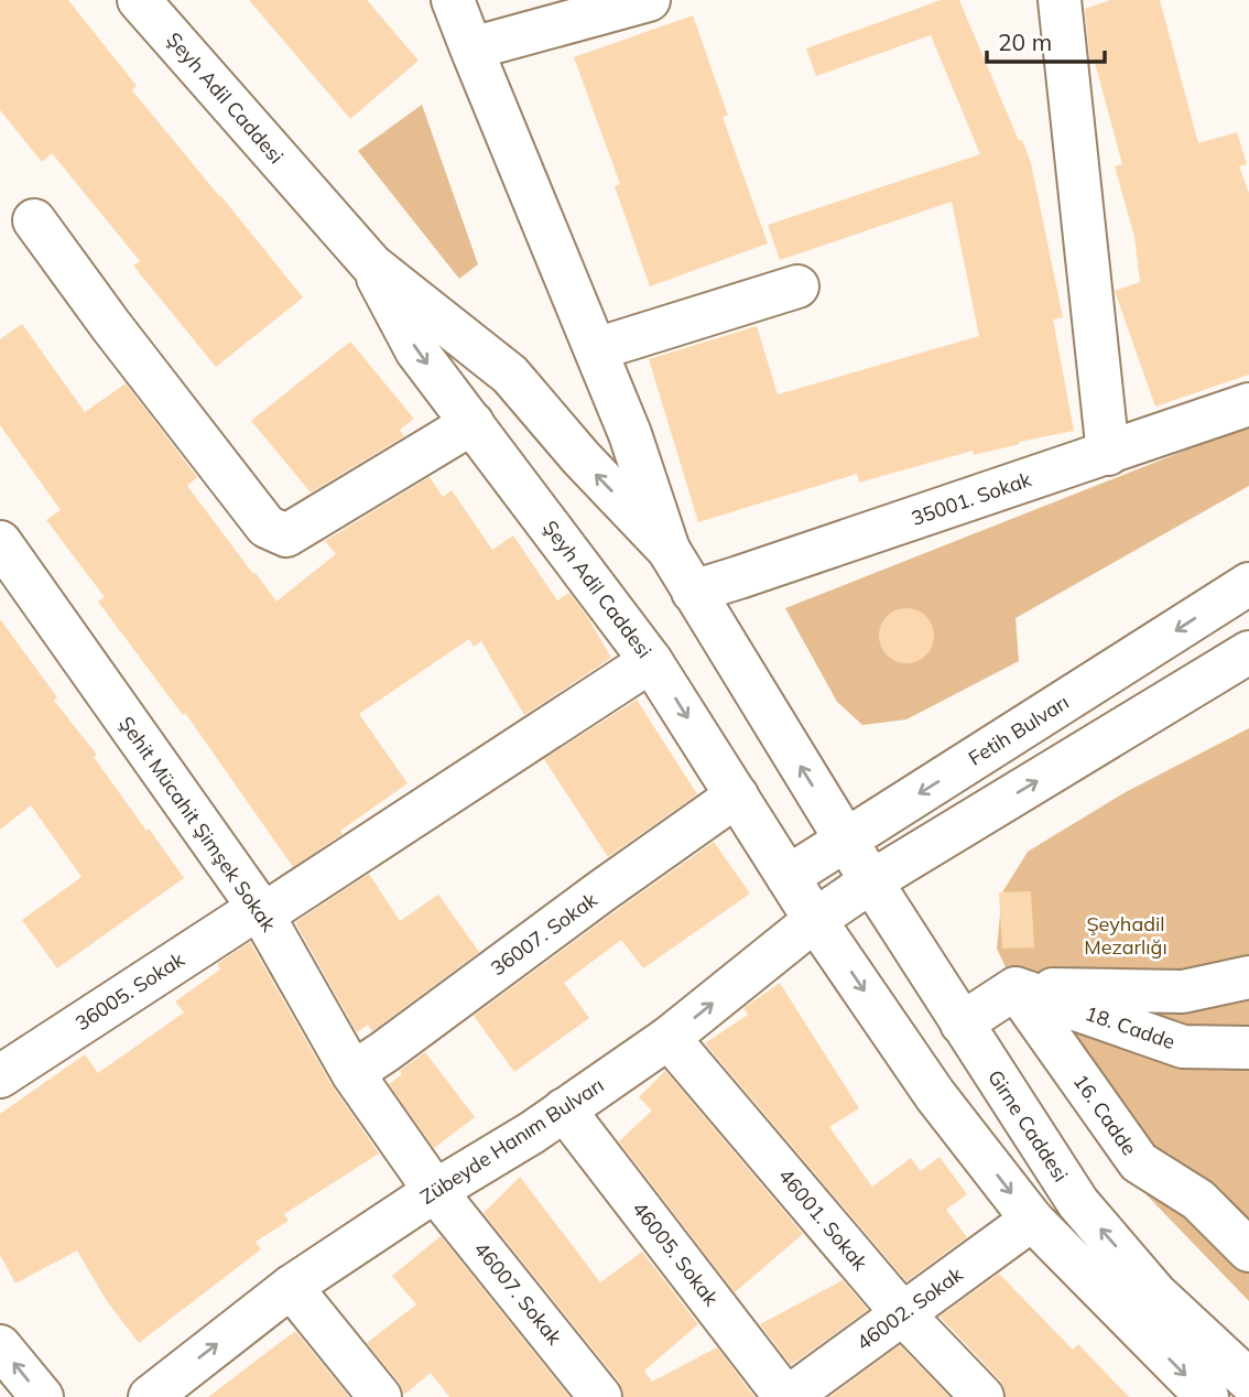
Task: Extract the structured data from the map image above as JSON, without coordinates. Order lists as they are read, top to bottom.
{
  "streets": {
    "street": [
      "Şeyh Adil Caddesi",
      "35001. Sokak",
      "Fetih Bulvarı",
      "Şehit Mücahit Şimşek Sokak",
      "36007. Sokak",
      "36005. Sokak",
      "18. Cadde",
      "16. Cadde",
      "Girne Caddesi",
      "Zübeyde Hanım Bulvarı",
      "46001. Sokak",
      "46005. Sokak",
      "46007. Sokak",
      "46002. Sokak"
    ]
  },
  "crossings": [
    ["Şeyh Adil Caddesi", "35001. Sokak"],
    ["Şeyh Adil Caddesi", "Fetih Bulvarı"],
    ["Şeyh Adil Caddesi", "36007. Sokak"],
    ["Şeyh Adil Caddesi", "36005. Sokak"],
    ["Şeyh Adil Caddesi", "Girne Caddesi"],
    ["Şeyh Adil Caddesi", "Zübeyde Hanım Bulvarı"],
    ["Fetih Bulvarı", "Girne Caddesi"],
    ["Şehit Mücahit Şimşek Sokak", "36007. Sokak"],
    ["Şehit Mücahit Şimşek Sokak", "36005. Sokak"],
    ["Şehit Mücahit Şimşek Sokak", "Zübeyde Hanım Bulvarı"],
    ["Şehit Mücahit Şimşek Sokak", "46007. Sokak"],
    ["18. Cadde", "16. Cadde"],
    ["Girne Caddesi", "Zübeyde Hanım Bulvarı"],
    ["Zübeyde Hanım Bulvarı", "46001. Sokak"],
    ["Zübeyde Hanım Bulvarı", "46005. Sokak"],
    ["Zübeyde Hanım Bulvarı", "46007. Sokak"],
    ["46001. Sokak", "46002. Sokak"],
    ["46005. Sokak", "46002. Sokak"]
  ],
  "one_way": ["Zübeyde Hanım Bulvarı"],
  "parks": ["Şeyhadil Mezarlığı"],
  "scale_bar": "20 m"
}
